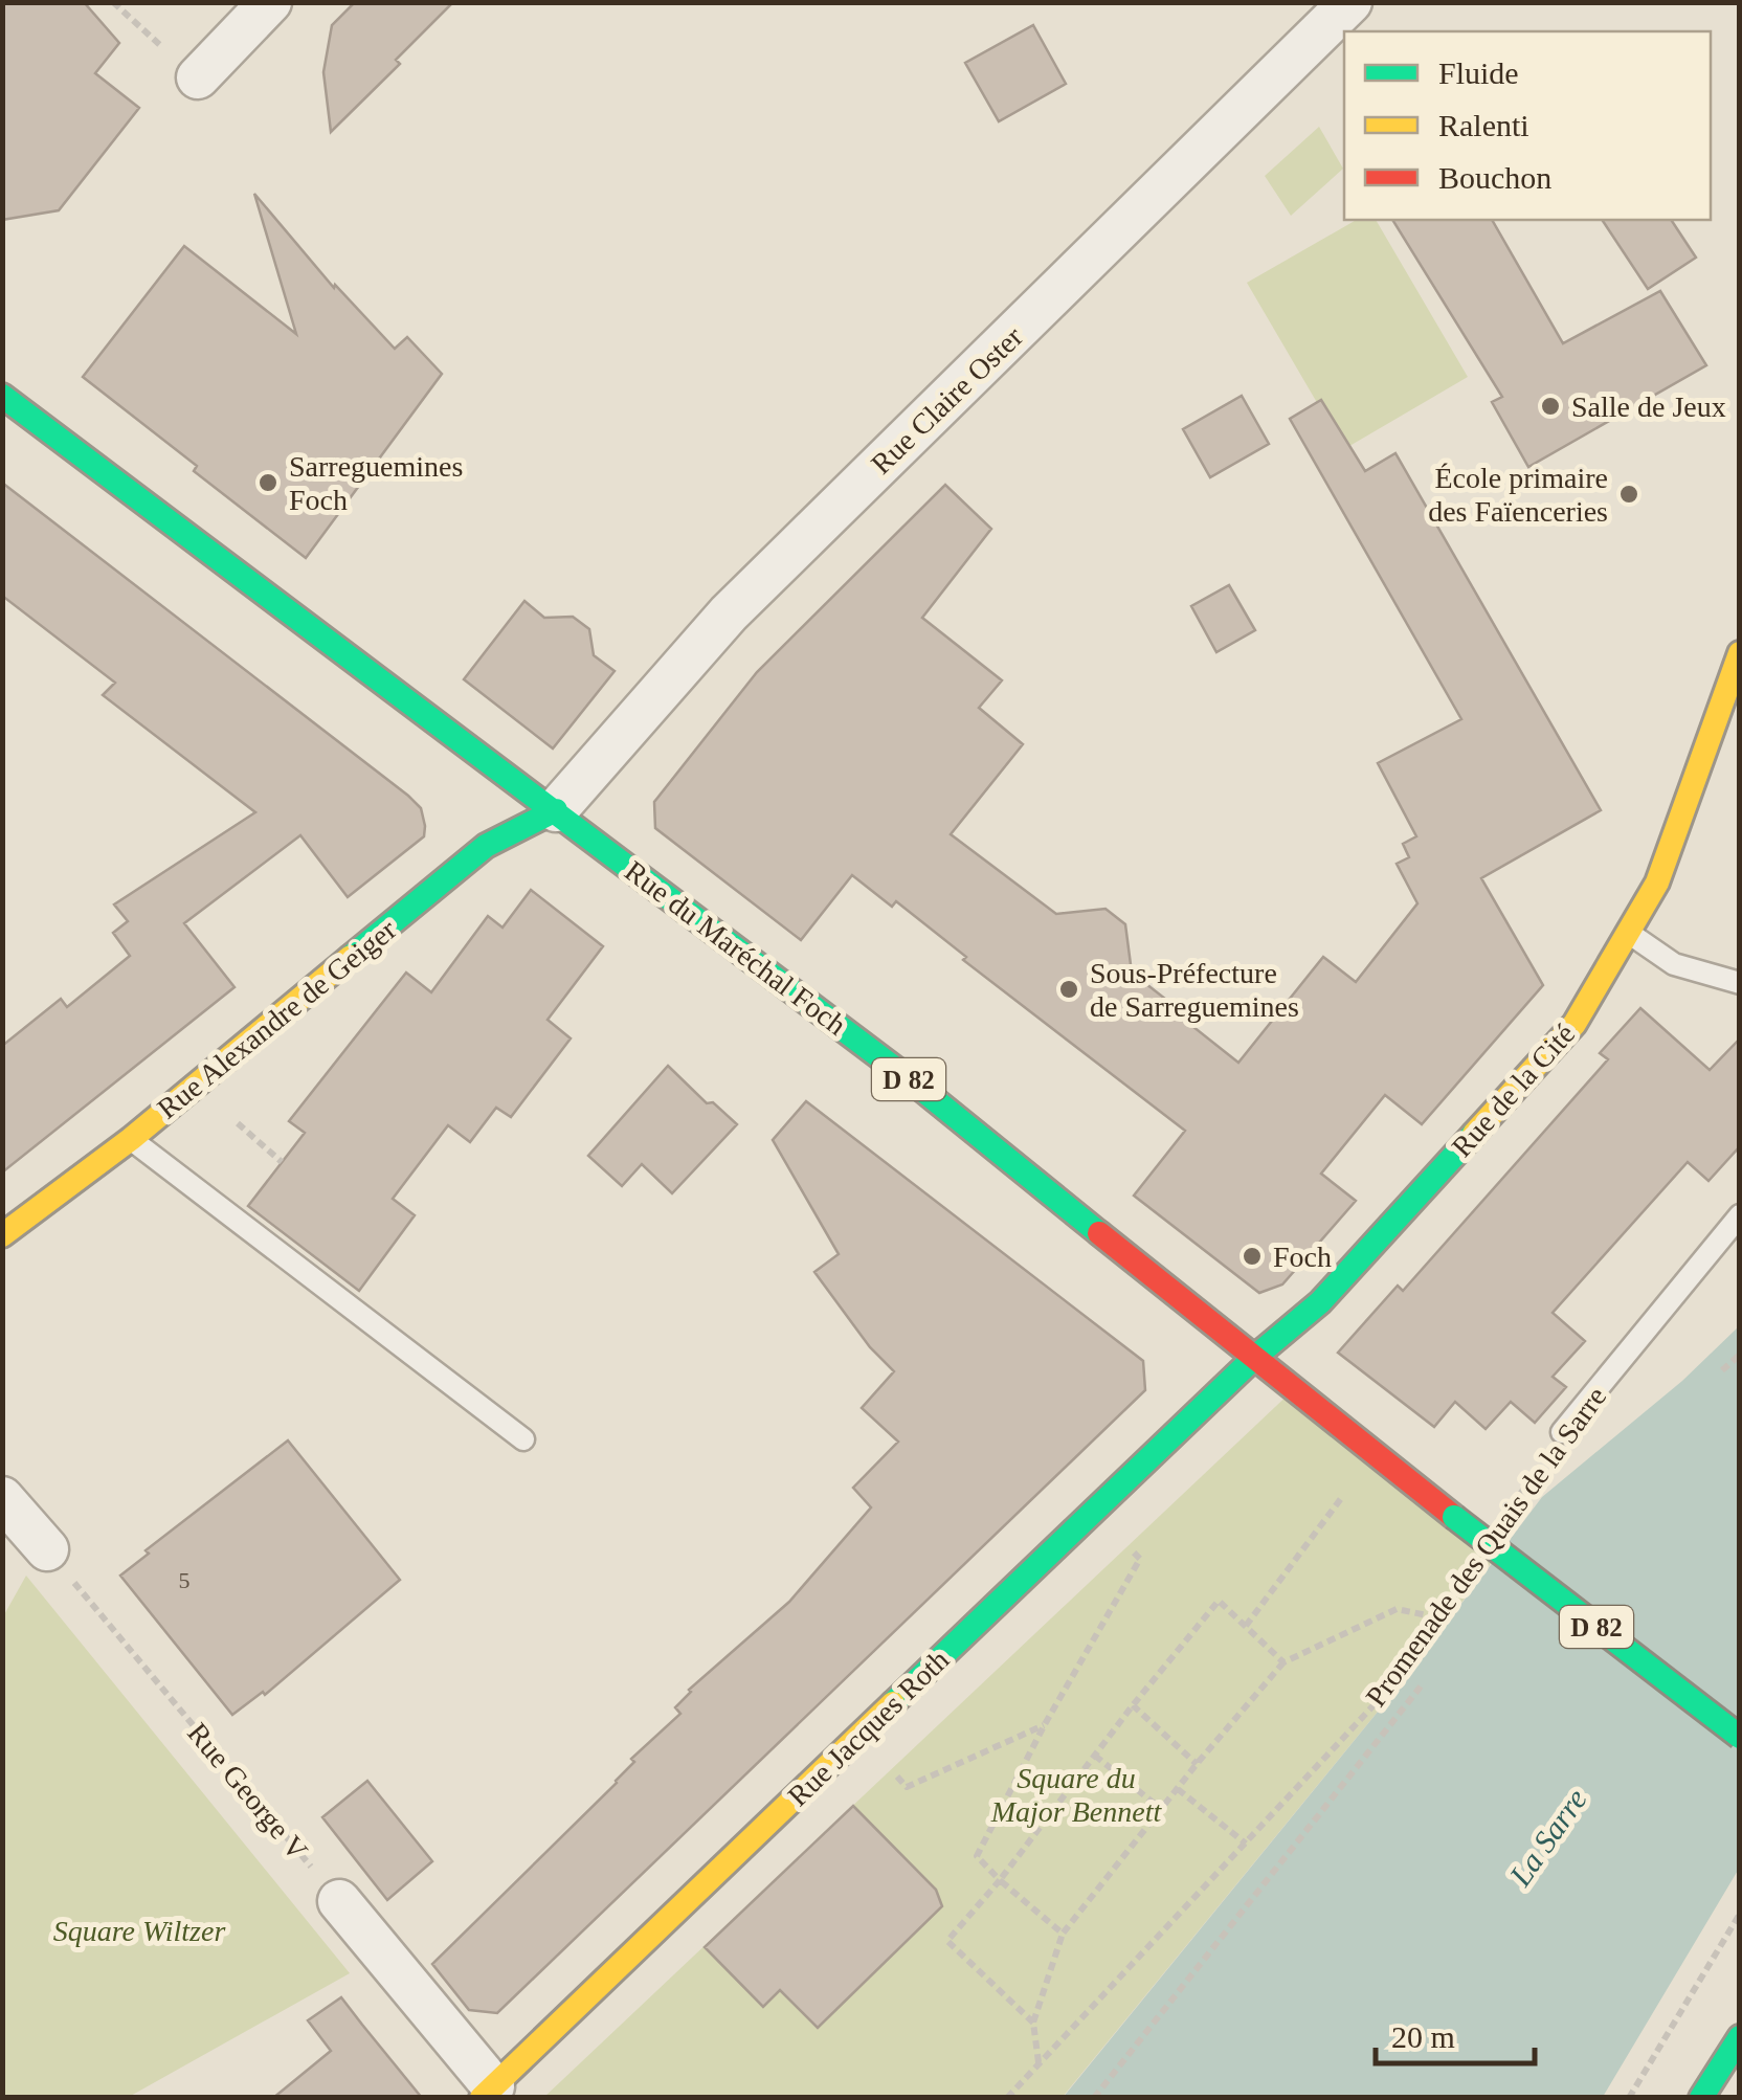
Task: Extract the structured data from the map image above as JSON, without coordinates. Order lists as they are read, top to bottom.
{
  "streets": {
    "main road": [
      "Rue du Maréchal Foch",
      "Rue Alexandre de Geiger",
      "D 82",
      "Rue de la Cité",
      "Rue Jacques Roth"
    ],
    "street": ["Rue Claire Oster"],
    "lane": ["Promenade des Quais de la Sarre"],
    "path": ["Rue George V"]
  },
  "crossings": [
    ["Rue Claire Oster", "Rue du Maréchal Foch"],
    ["Rue Claire Oster", "Rue Alexandre de Geiger"],
    ["Rue du Maréchal Foch", "Rue Alexandre de Geiger"],
    ["Rue du Maréchal Foch", "Rue de la Cité"],
    ["Rue du Maréchal Foch", "Rue Jacques Roth"],
    ["Rue de la Cité", "Rue Jacques Roth"]
  ],
  "water": ["La Sarre"],
  "parks": ["Square du Major Bennett", "Square Wiltzer"],
  "places": [
    "Salle de Jeux",
    "Sarreguemines Foch",
    "École primaire des Faïenceries",
    "Sous-Préfecture de Sarreguemines",
    "Foch"
  ],
  "house_numbers": ["5"],
  "legend": ["Fluide", "Ralenti", "Bouchon"],
  "scale_bar": "20 m"
}
